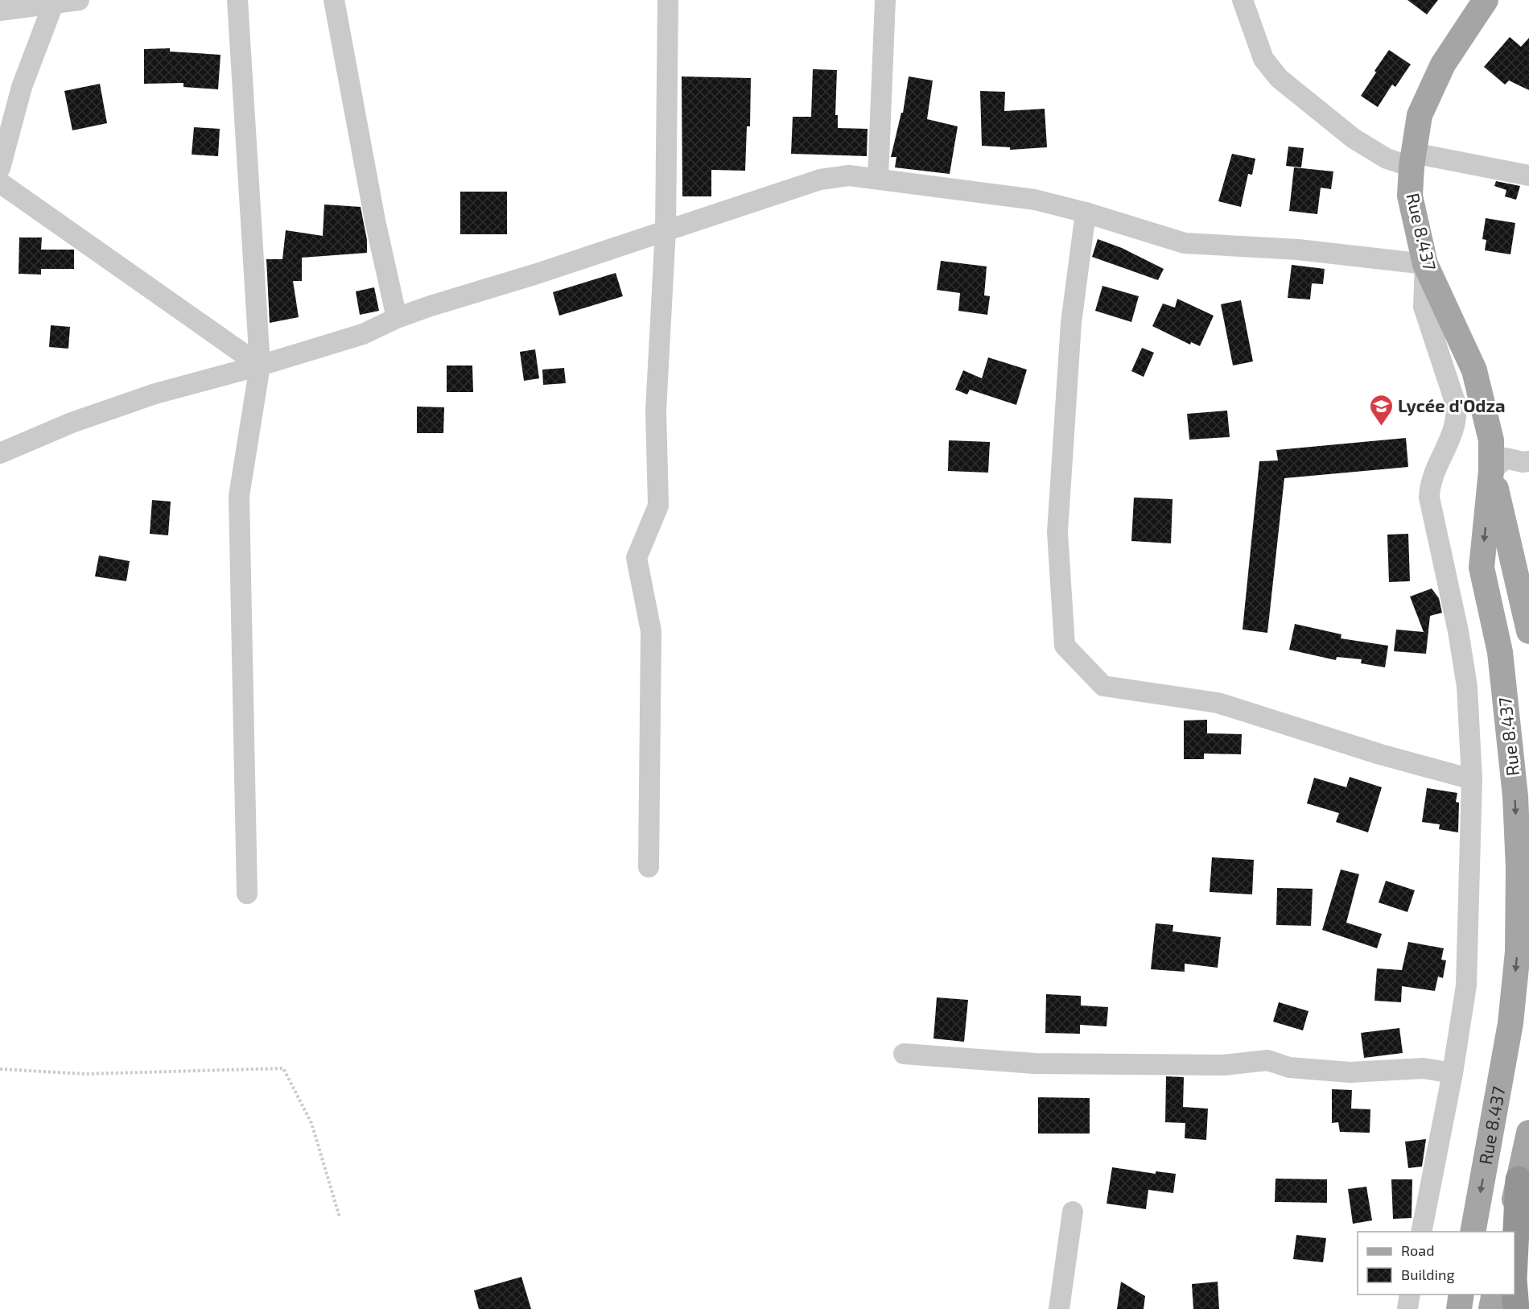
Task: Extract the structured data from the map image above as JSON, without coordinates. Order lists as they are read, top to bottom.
{
  "streets": {
    "main road": ["Rue 8.437"]
  },
  "places": {
    "school or university": ["Lycée d'Odza"]
  },
  "legend": ["Road", "Building"]
}
